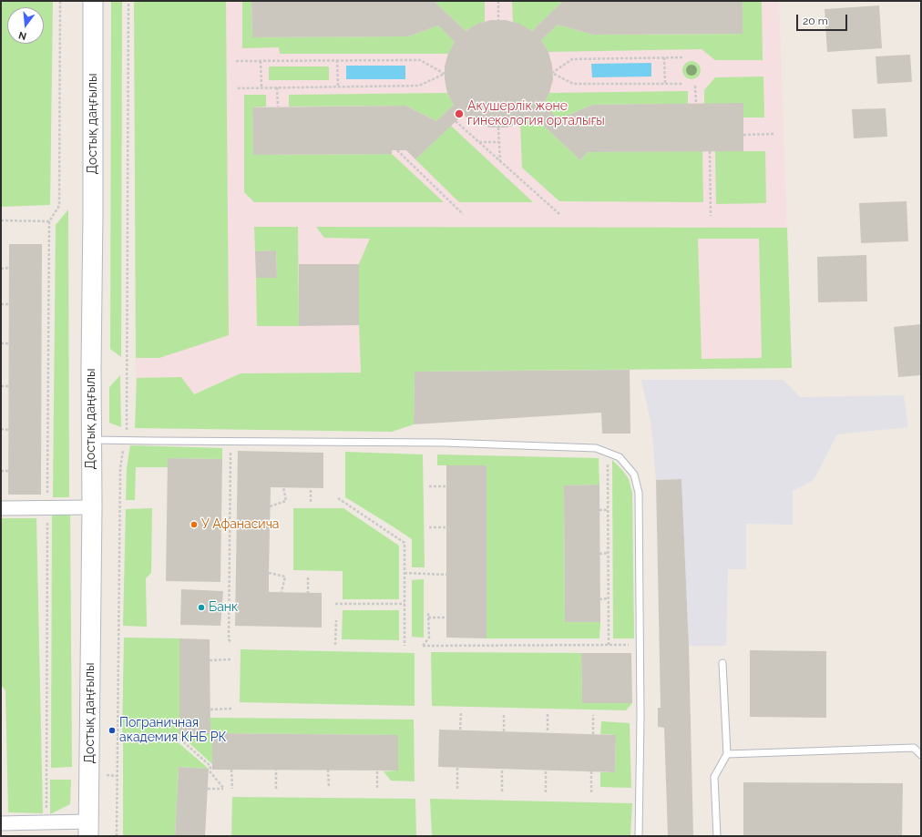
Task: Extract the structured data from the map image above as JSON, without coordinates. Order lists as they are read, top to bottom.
{
  "streets": {
    "main road": ["Достық даңғылы"]
  },
  "places": [
    "Акушерлік және гинекология орталығы",
    "У Афанасича",
    "Банк",
    "Пограничная академия КНБ РК"
  ],
  "scale_bar": "20 m",
  "north": "bottom"
}
